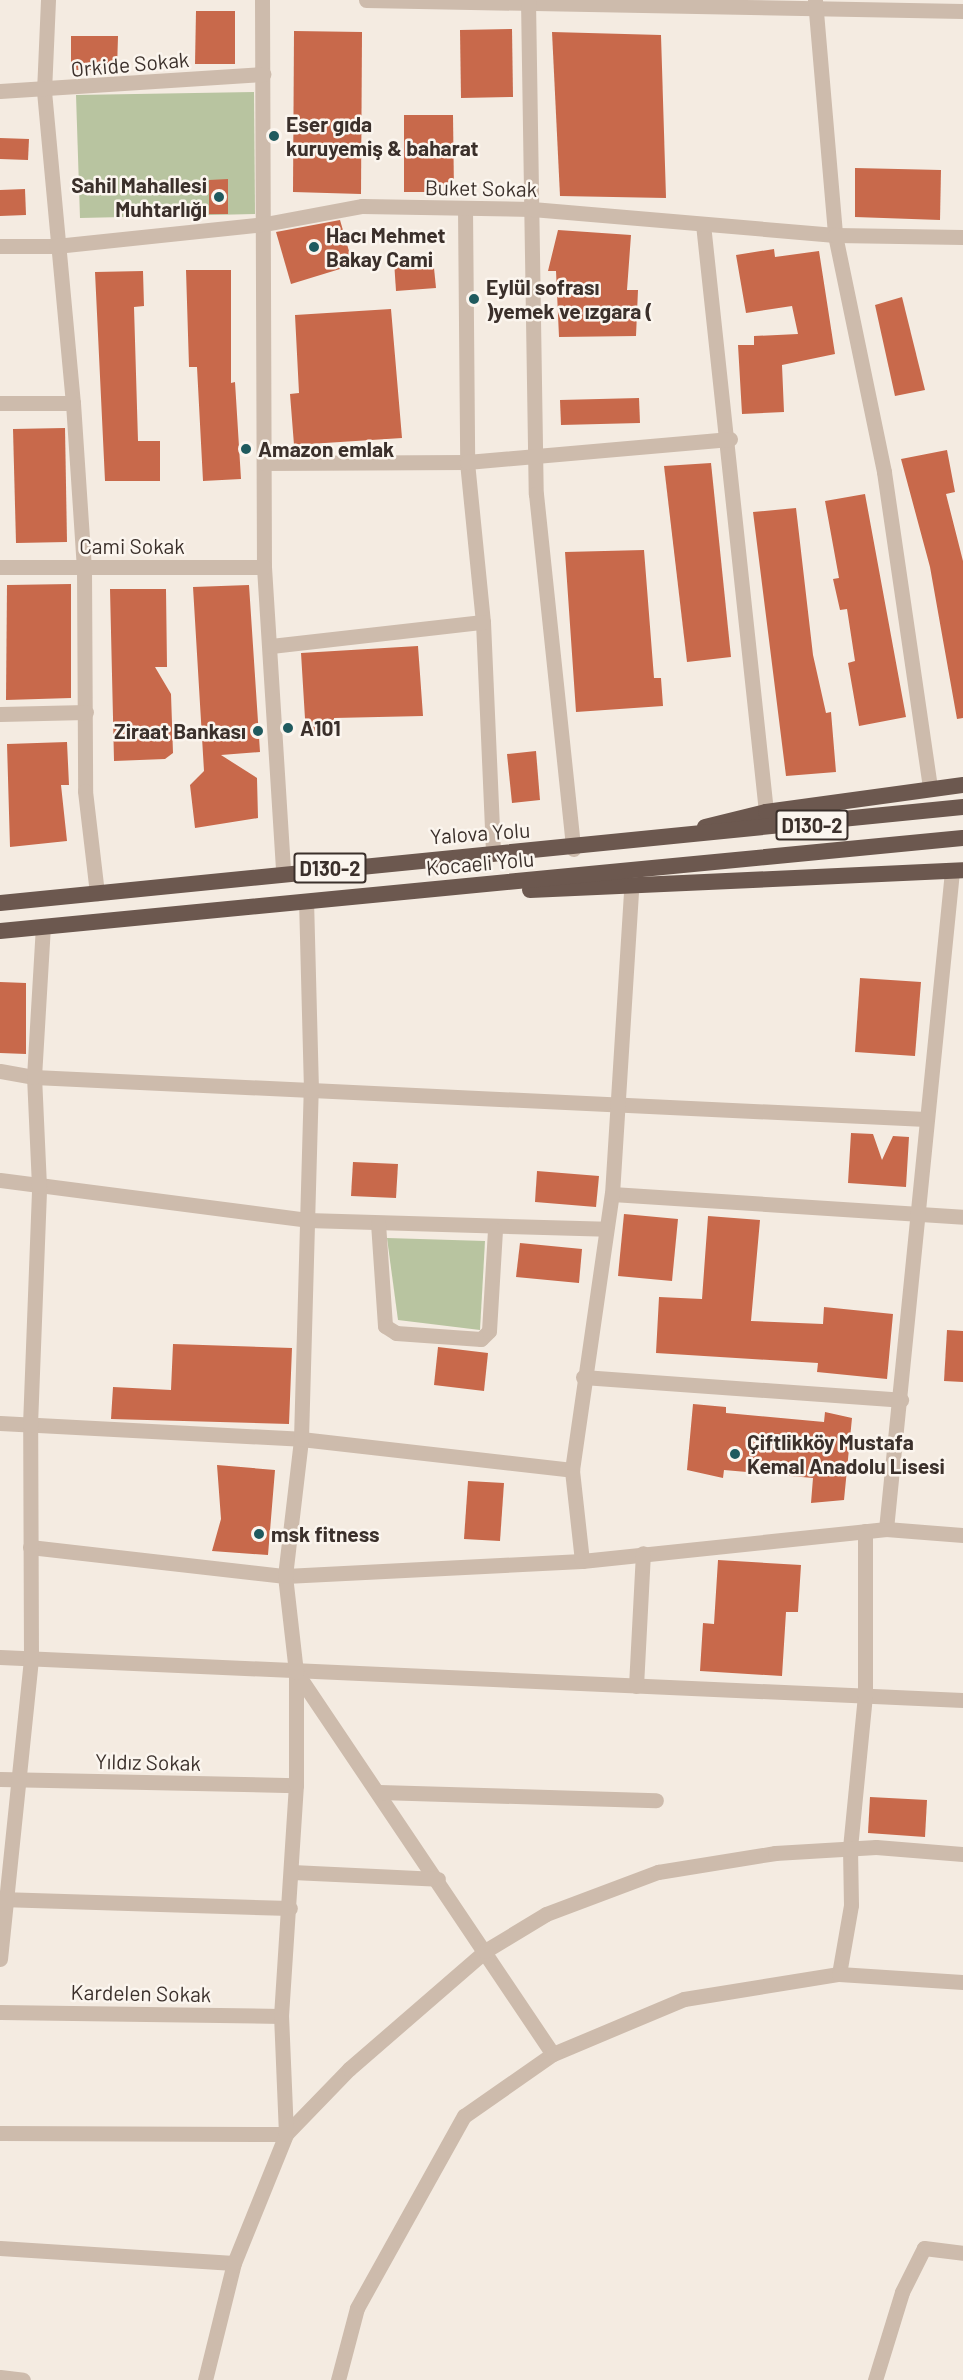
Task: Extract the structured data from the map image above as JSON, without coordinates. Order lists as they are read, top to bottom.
{
  "streets": {
    "highway": ["D130-2", "Yalova Yolu", "Kocaeli̇ Yolu"],
    "street": [
      "Orkide Sokak",
      "Buket Sokak",
      "Cami Sokak",
      "Yıldız Sokak",
      "Kardelen Sokak"
    ]
  },
  "places": [
    "Eser gıda kuruyemiş & baharat",
    "Sahil Mahallesi Muhtarlığı",
    "Hacı Mehmet Bakay Cami",
    "Eylül sofrası )yemek ve ızgara (",
    "Amazon emlak",
    "A101",
    "Ziraat Bankası",
    "Çiftlikköy Mustafa Kemal Anadolu Lisesi",
    "msk fitness"
  ]
}
